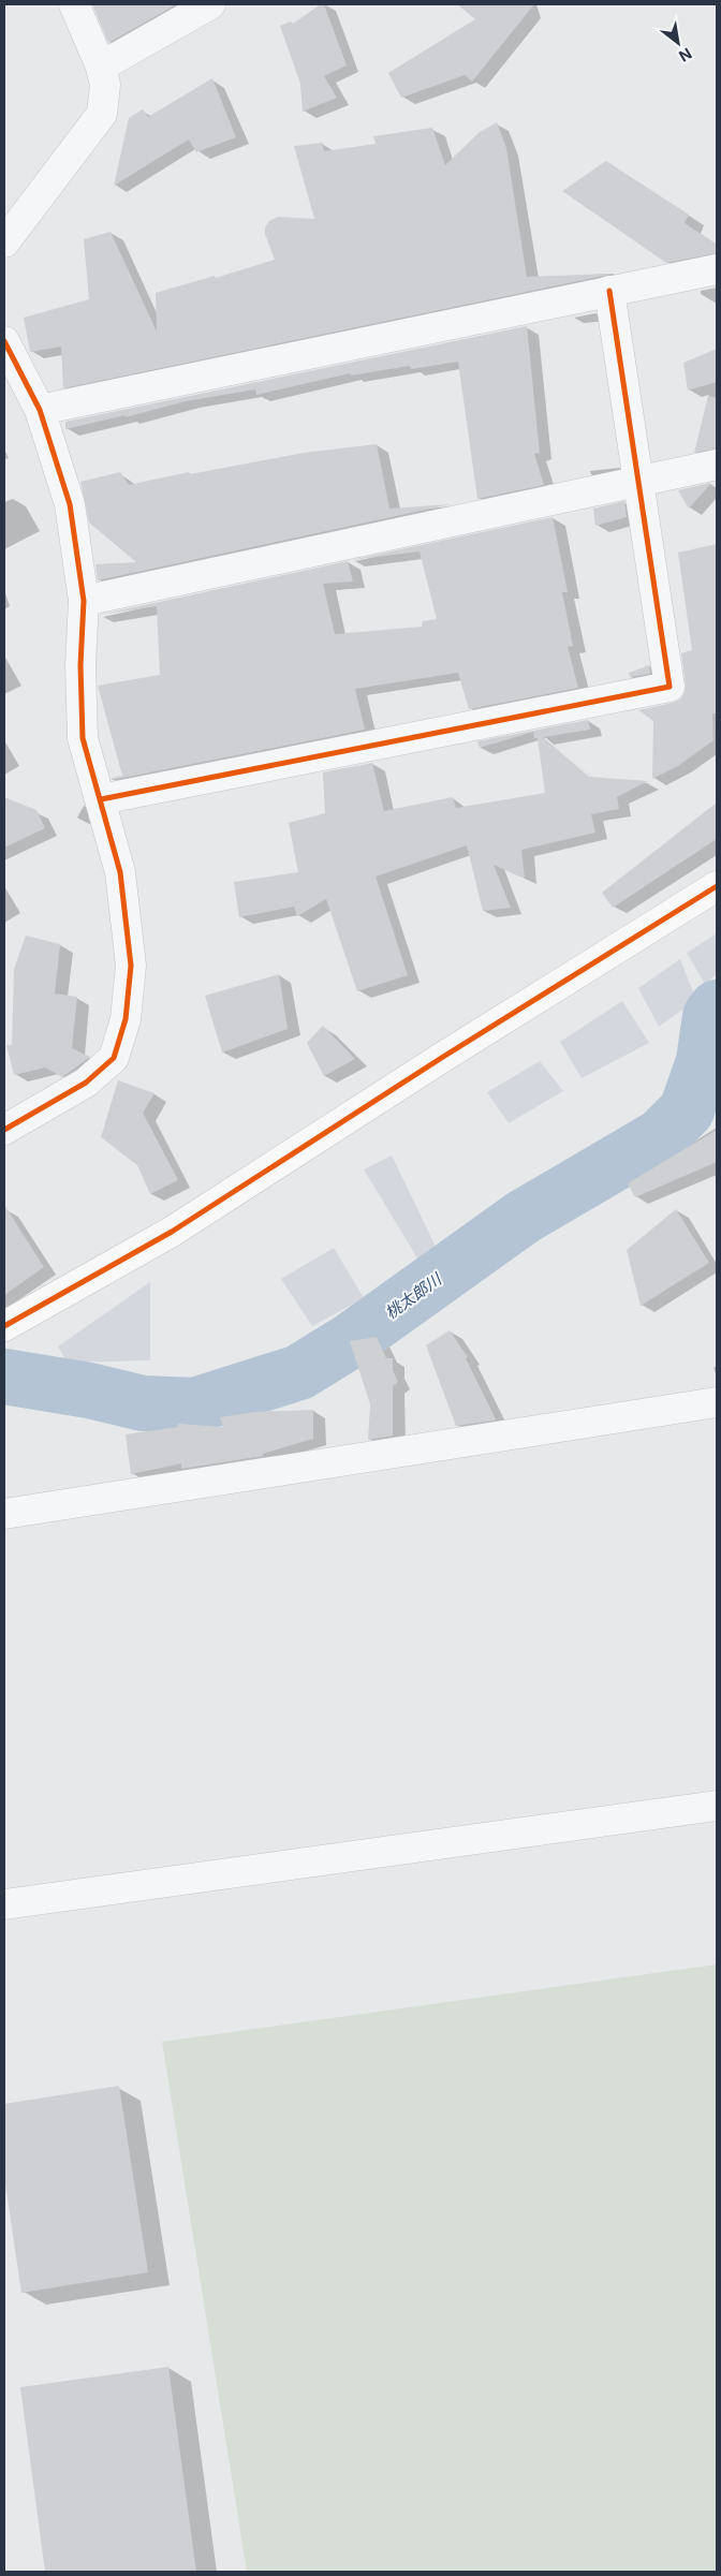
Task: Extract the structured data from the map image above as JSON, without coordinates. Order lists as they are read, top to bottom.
{
  "water": ["桃太郎川"],
  "north": "bottom right"
}
